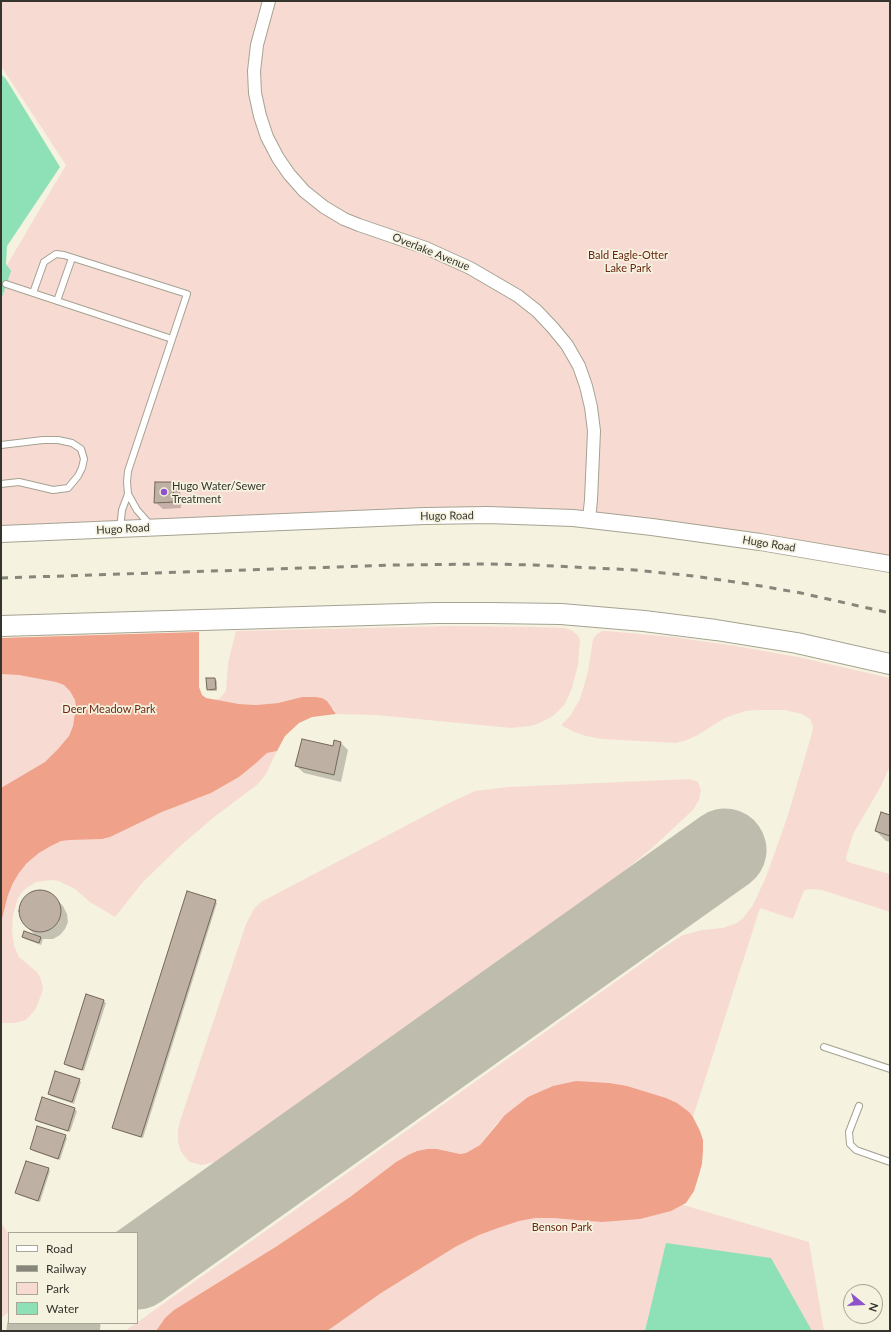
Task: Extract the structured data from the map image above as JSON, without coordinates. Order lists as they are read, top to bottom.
{
  "streets": {
    "street": ["Overlake Avenue", "Hugo Road"]
  },
  "crossings": [
    ["Overlake Avenue", "Hugo Road"]
  ],
  "parks": ["Bald Eagle-Otter Lake Park", "Deer Meadow Park", "Benson Park"],
  "places": ["Hugo Water/Sewer Treatment"],
  "legend": [
    "Road",
    "Railway",
    "Park",
    "Water"
  ],
  "north": "right"
}
